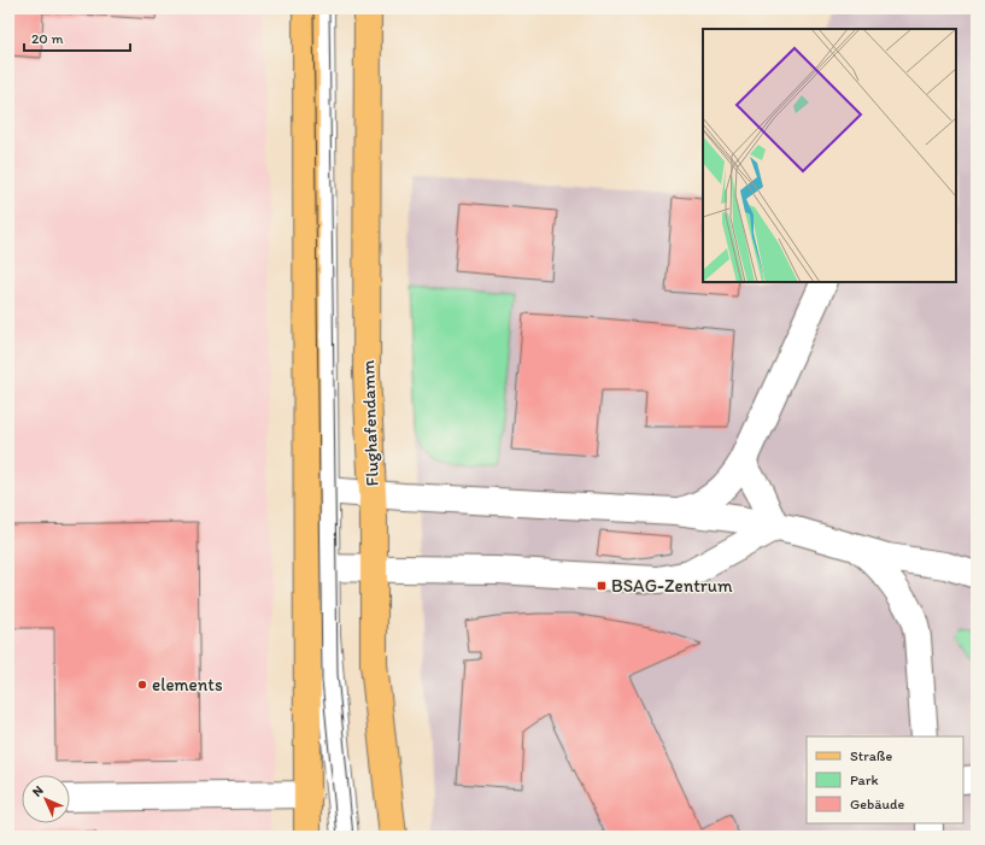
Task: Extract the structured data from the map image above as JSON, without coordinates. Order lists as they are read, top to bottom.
{
  "streets": {
    "main road": ["Flughafendamm"]
  },
  "places": {
    "transit": ["BSAG-Zentrum"],
    "other": ["elements"]
  },
  "legend": ["Straße", "Park", "Gebäude"],
  "scale_bar": "20 m",
  "north": "top left"
}
